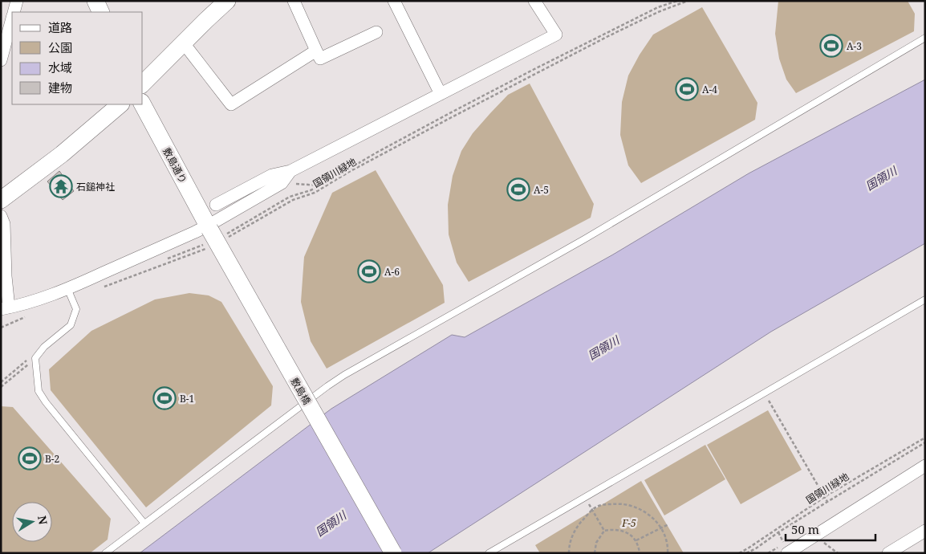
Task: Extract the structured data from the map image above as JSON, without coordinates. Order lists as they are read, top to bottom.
{
  "streets": {
    "street": ["敷島通り", "敷島橋"],
    "path": ["国領川緑地"]
  },
  "crossings": [
    ["敷島通り", "敷島橋"]
  ],
  "water": ["国領川"],
  "parks": ["F-5"],
  "places": {
    "sports": [
      "A-3",
      "A-4",
      "A-5",
      "A-6",
      "B-1",
      "B-2"
    ],
    "temple": ["石鎚神社"]
  },
  "legend": [
    "道路",
    "公園",
    "水域",
    "建物"
  ],
  "scale_bar": "50 m",
  "north": "right"
}
